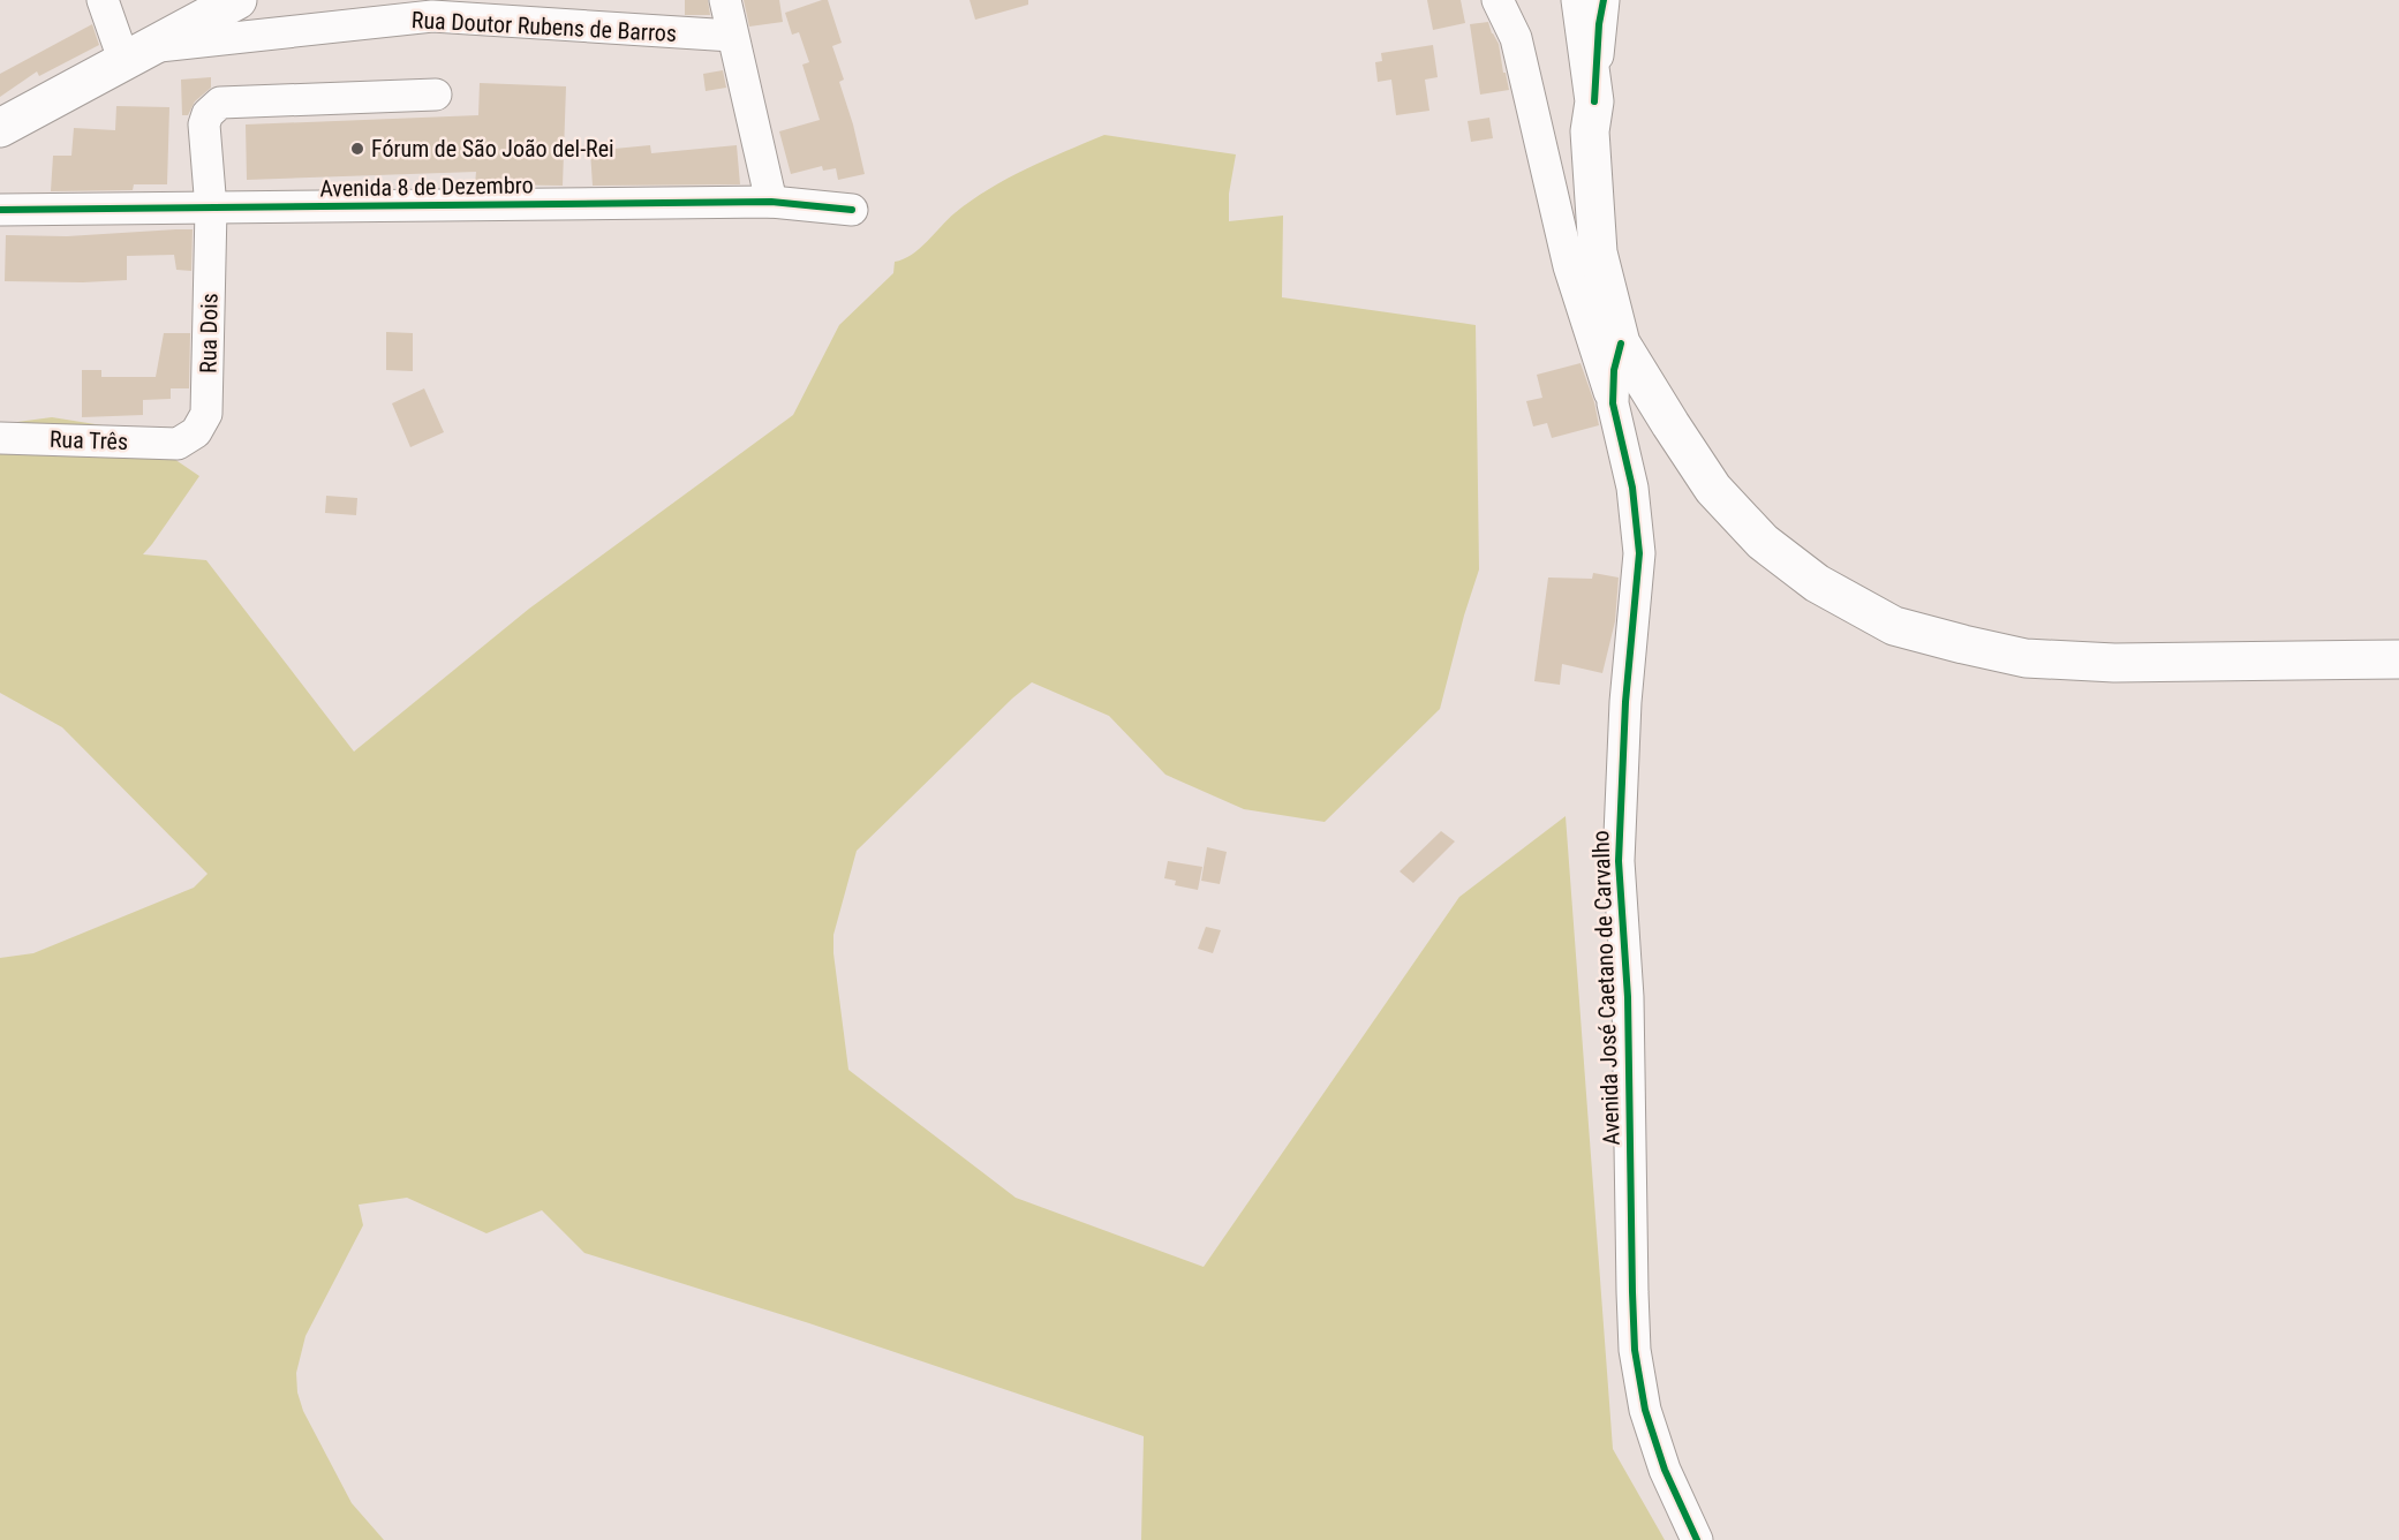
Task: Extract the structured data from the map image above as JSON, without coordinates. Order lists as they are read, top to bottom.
{
  "streets": {
    "street": [
      "Rua Doutor Rubens de Barros",
      "Avenida 8 de Dezembro",
      "Rua Dois",
      "Rua Três",
      "Avenida José Caetano de Carvalho"
    ]
  },
  "crossings": [
    ["Avenida 8 de Dezembro", "Rua Dois"],
    ["Rua Dois", "Rua Três"]
  ],
  "places": ["Fórum de São João del-Rei"]
}
